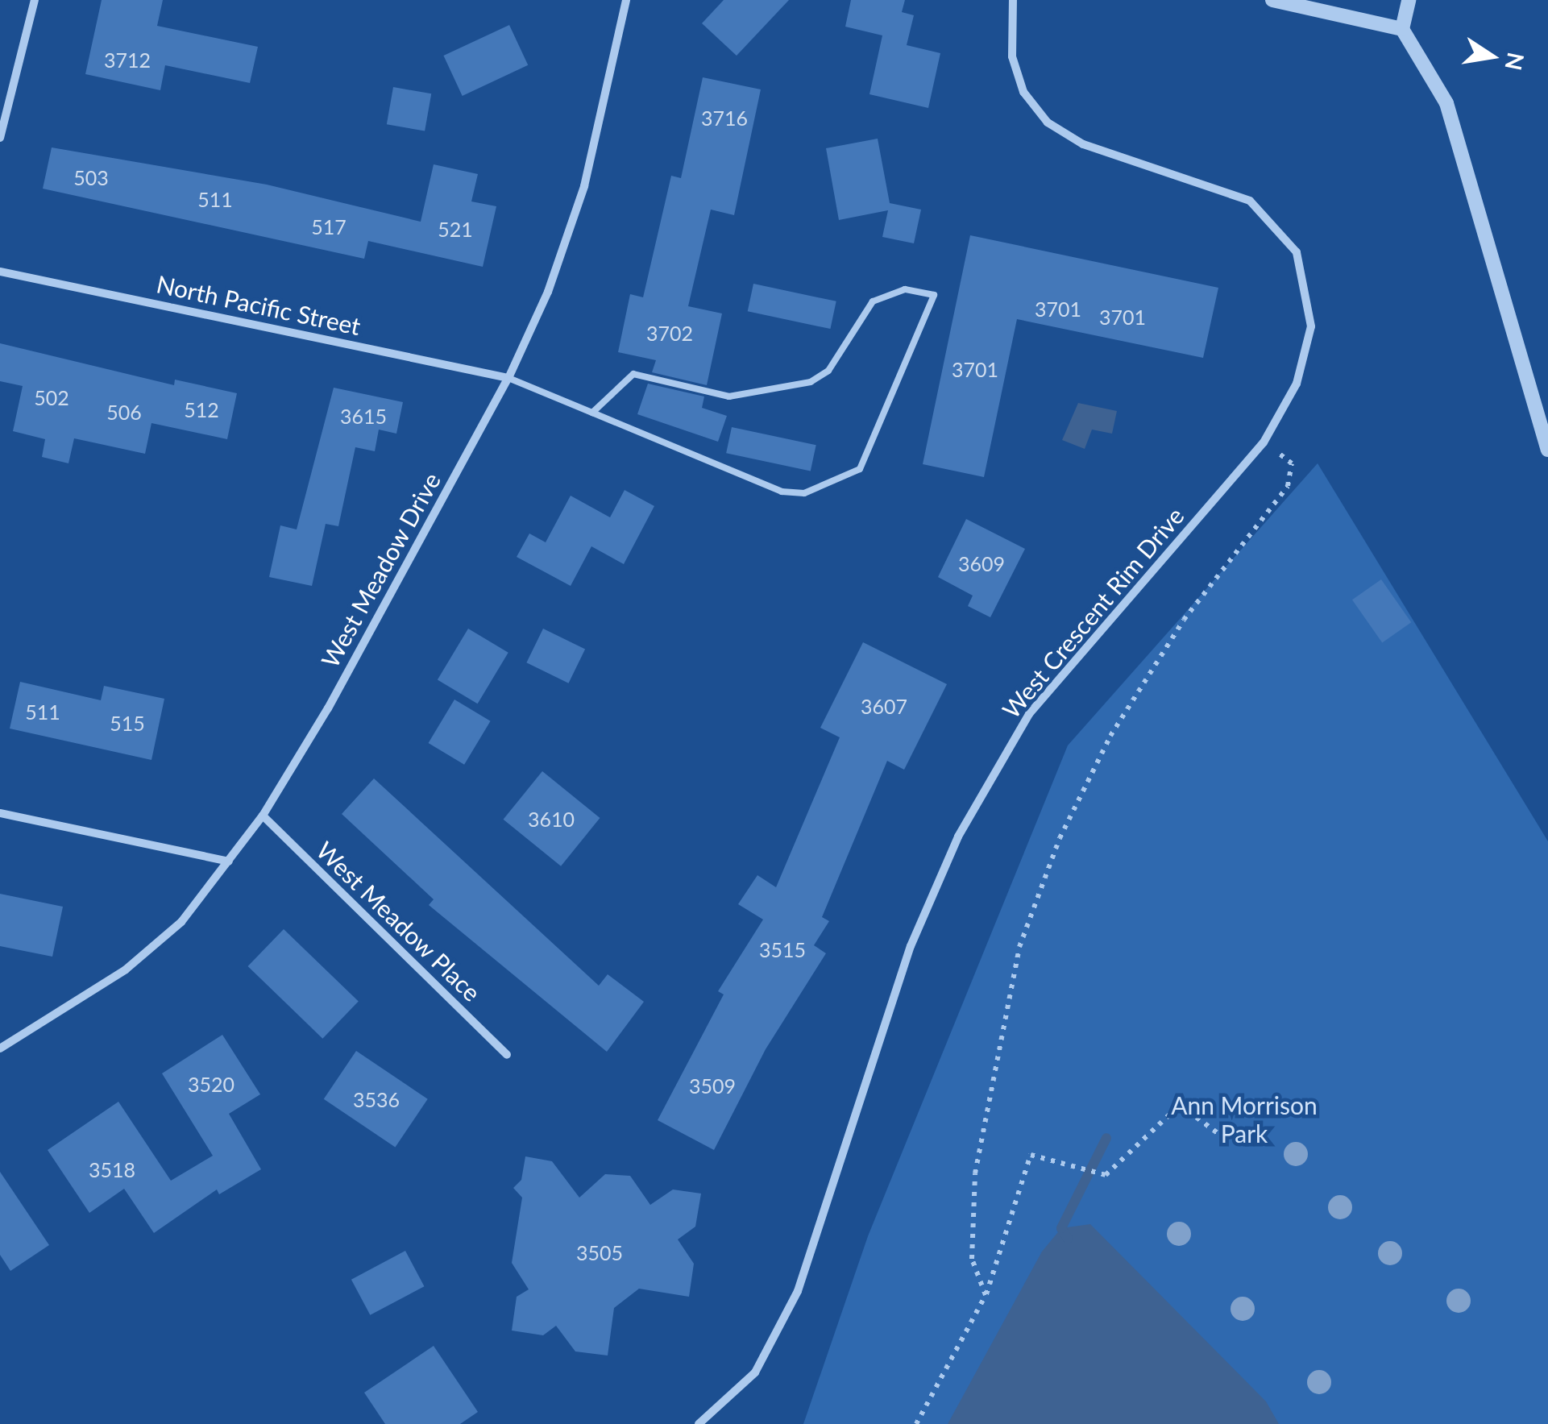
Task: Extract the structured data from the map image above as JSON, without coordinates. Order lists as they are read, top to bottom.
{
  "streets": {
    "street": [
      "North Pacific Street",
      "West Meadow Drive",
      "West Crescent Rim Drive",
      "West Meadow Place"
    ]
  },
  "crossings": [
    ["North Pacific Street", "West Meadow Drive"],
    ["West Meadow Drive", "West Meadow Place"]
  ],
  "parks": ["Ann Morrison Park"],
  "house_numbers": [
    "3712",
    "3716",
    "503",
    "511",
    "517",
    "521",
    "3701",
    "3701",
    "3702",
    "3701",
    "502",
    "512",
    "506",
    "3615",
    "3609",
    "3607",
    "511",
    "515",
    "3610",
    "3515",
    "3520",
    "3509",
    "3536",
    "3518",
    "3505"
  ],
  "north": "right"
}
